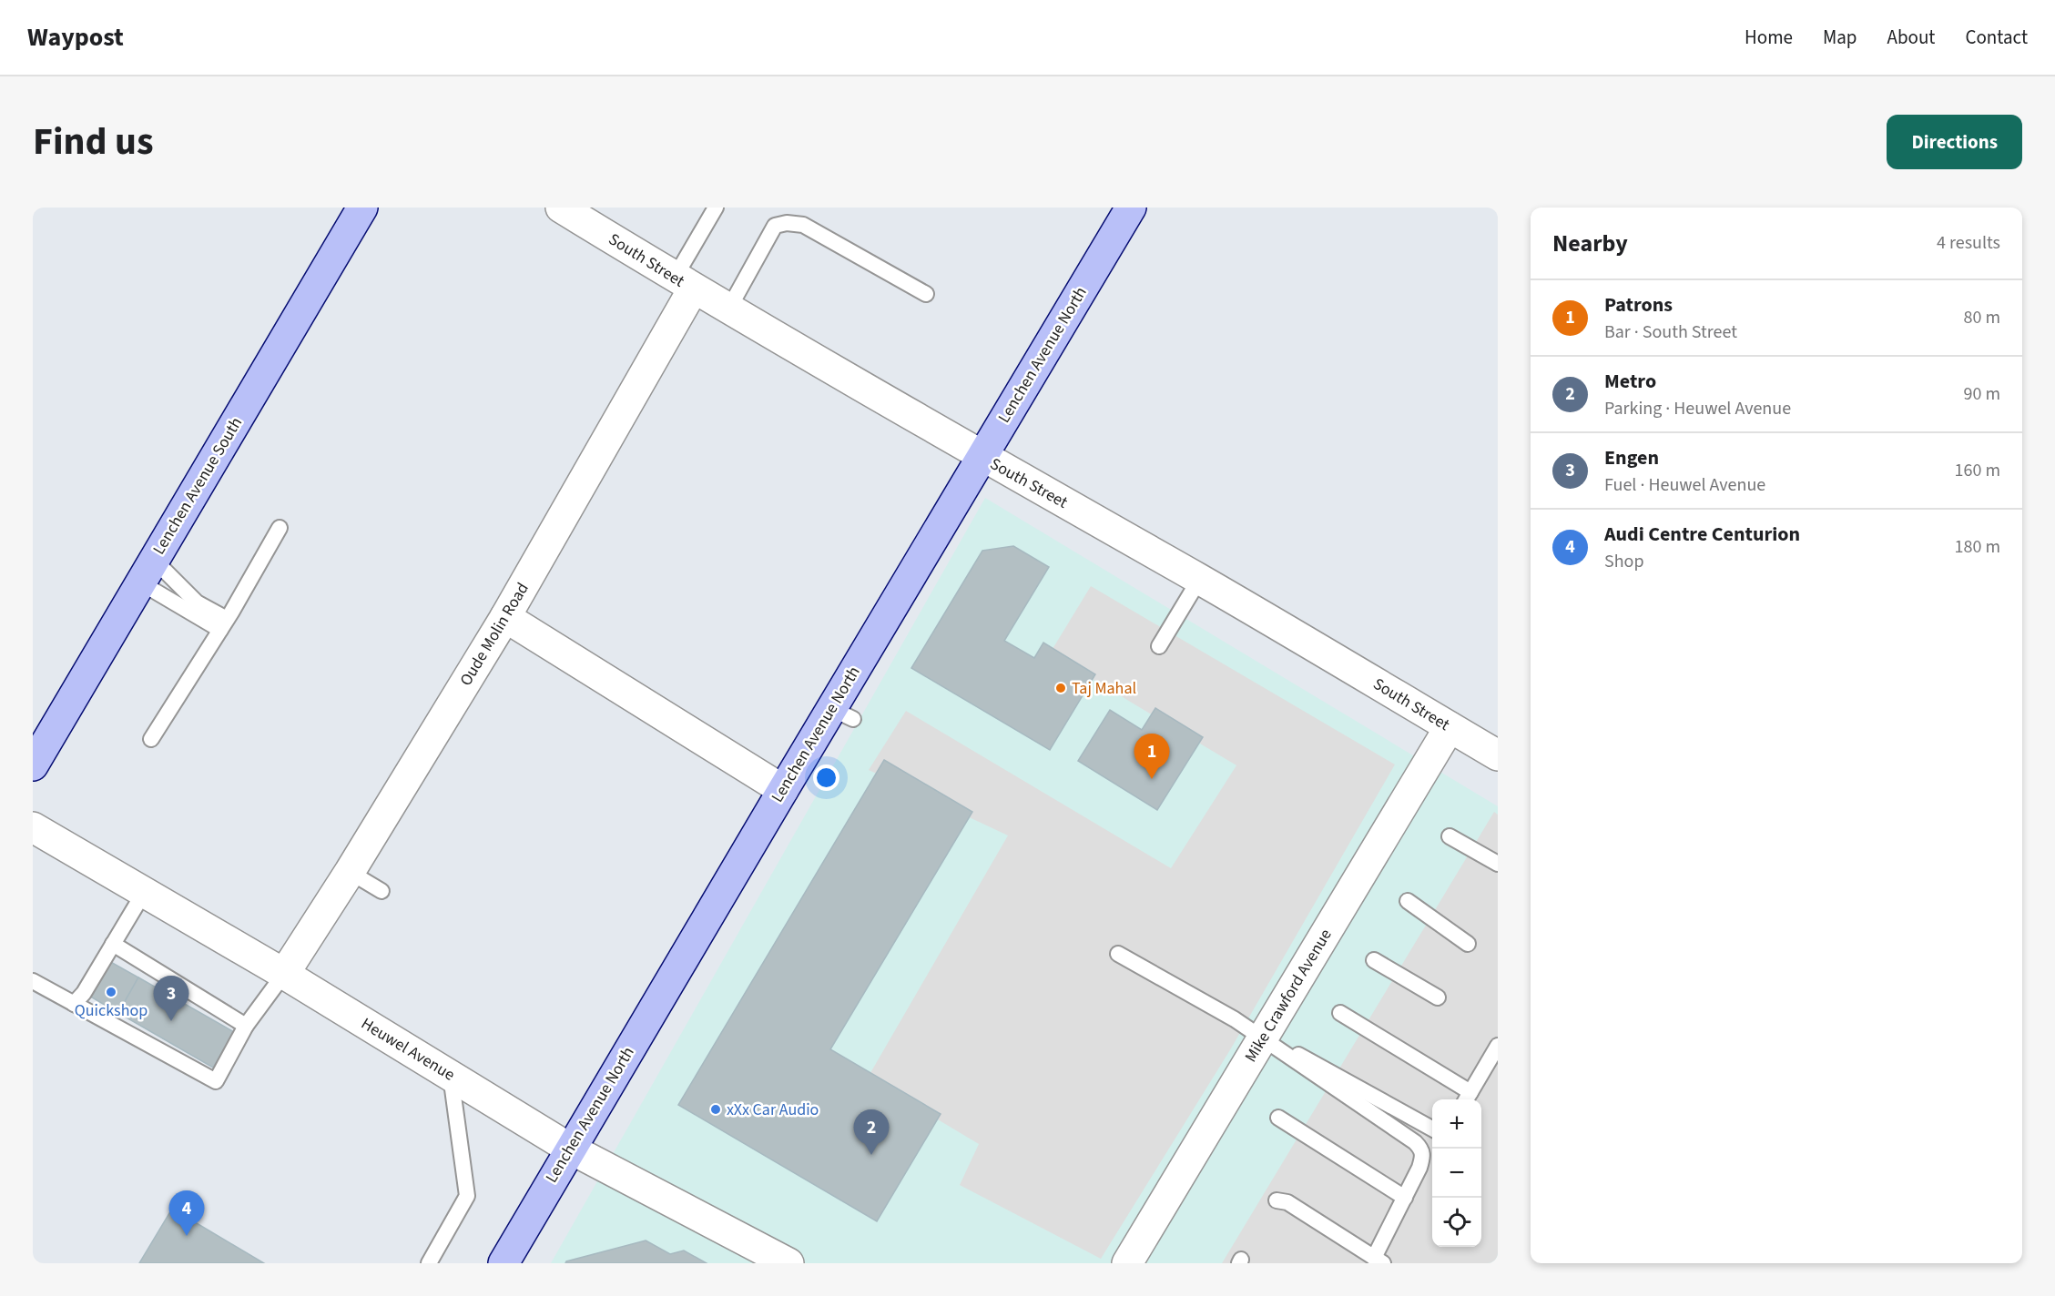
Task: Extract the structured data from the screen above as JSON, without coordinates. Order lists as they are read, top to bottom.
{
  "streets": {
    "main road": ["Lenchen Avenue North", "Lenchen Avenue South"],
    "street": [
      "South Street",
      "Oude Molin Road",
      "Mike Crawford Avenue",
      "Heuwel Avenue"
    ]
  },
  "crossings": [
    ["South Street", "Lenchen Avenue North"],
    ["South Street", "Oude Molin Road"],
    ["South Street", "Mike Crawford Avenue"],
    ["Lenchen Avenue North", "Heuwel Avenue"],
    ["Oude Molin Road", "Heuwel Avenue"]
  ],
  "places": ["Taj Mahal", "Quickshop", "xXx Car Audio"],
  "page": {
    "header": "Waypost",
    "nav": [
      "Home",
      "Map",
      "About",
      "Contact"
    ],
    "title": "Find us",
    "buttons": "Directions",
    "heading": ["Nearby", "4 results"],
    "list": [
      {
        "mark": "1",
        "name": "Patrons",
        "note": "Bar · South Street",
        "value": "80 m"
      },
      {
        "mark": "2",
        "name": "Metro",
        "note": "Parking · Heuwel Avenue",
        "value": "90 m"
      },
      {
        "mark": "3",
        "name": "Engen",
        "note": "Fuel · Heuwel Avenue",
        "value": "160 m"
      },
      {
        "mark": "4",
        "name": "Audi Centre Centurion",
        "note": "Shop",
        "value": "180 m"
      }
    ],
    "pins": [
      "1",
      "3",
      "2",
      "4"
    ],
    "map_buttons": ["+", "−"]
  }
}
